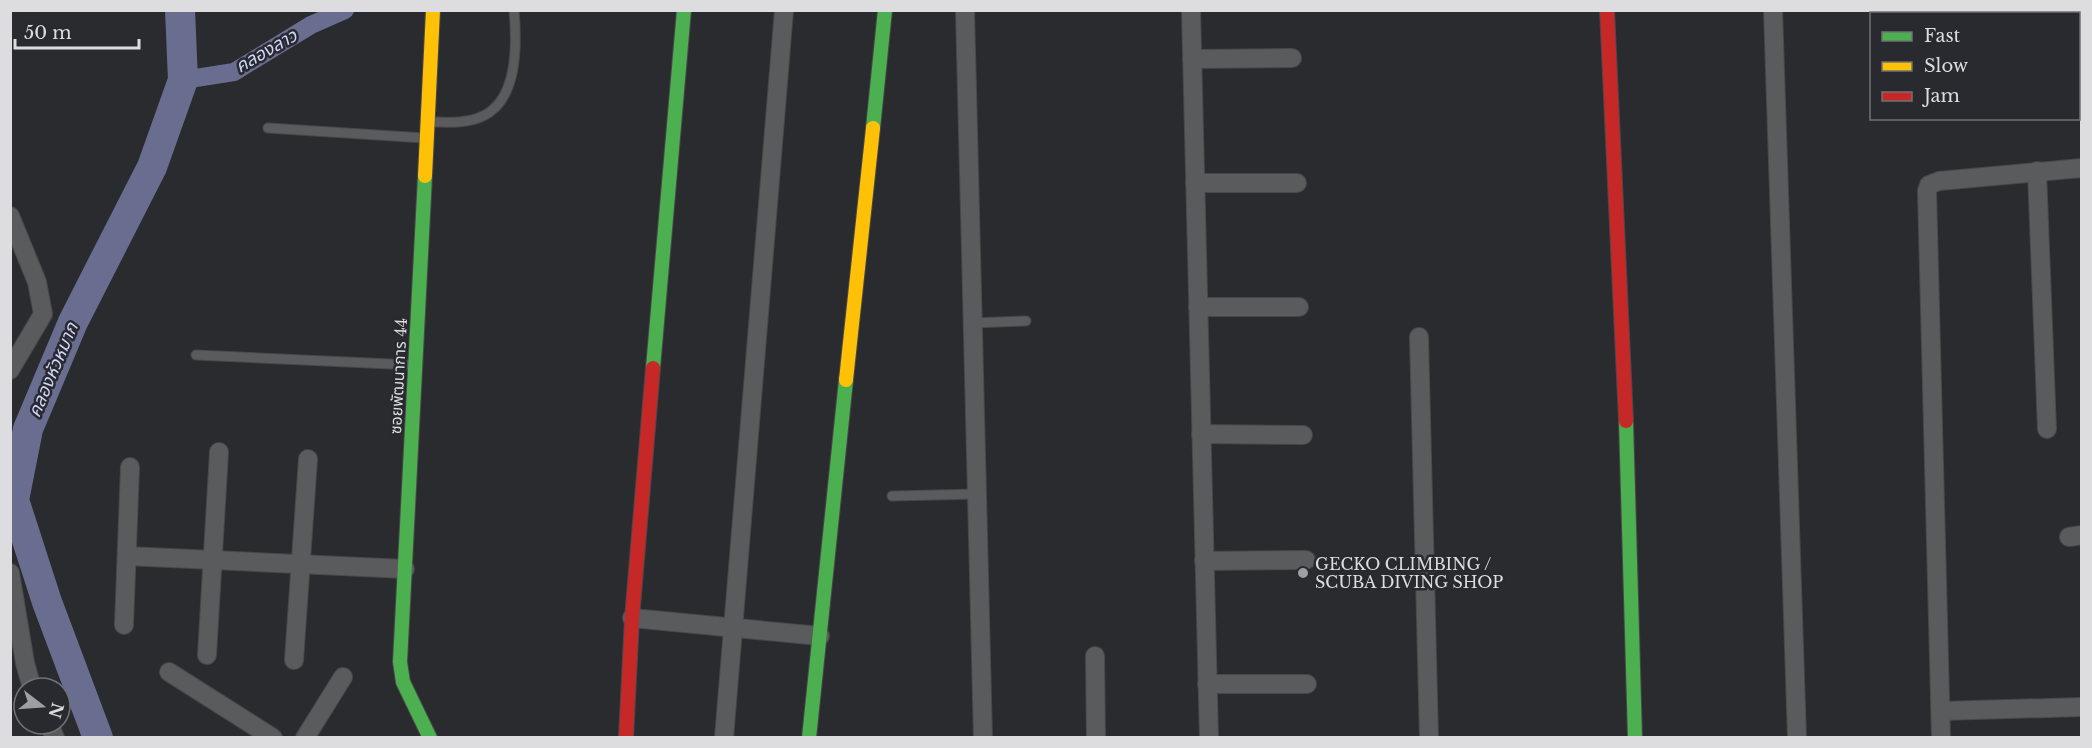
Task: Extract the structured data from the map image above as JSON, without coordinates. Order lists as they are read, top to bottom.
{
  "streets": {
    "street": ["ซอยพัฒนาการ 44"]
  },
  "water": ["คลองลาว", "คลองหัวหมาก"],
  "places": ["GECKO CLIMBING / SCUBA DIVING SHOP"],
  "legend": ["Fast", "Slow", "Jam"],
  "scale_bar": "50 m",
  "north": "right"
}
